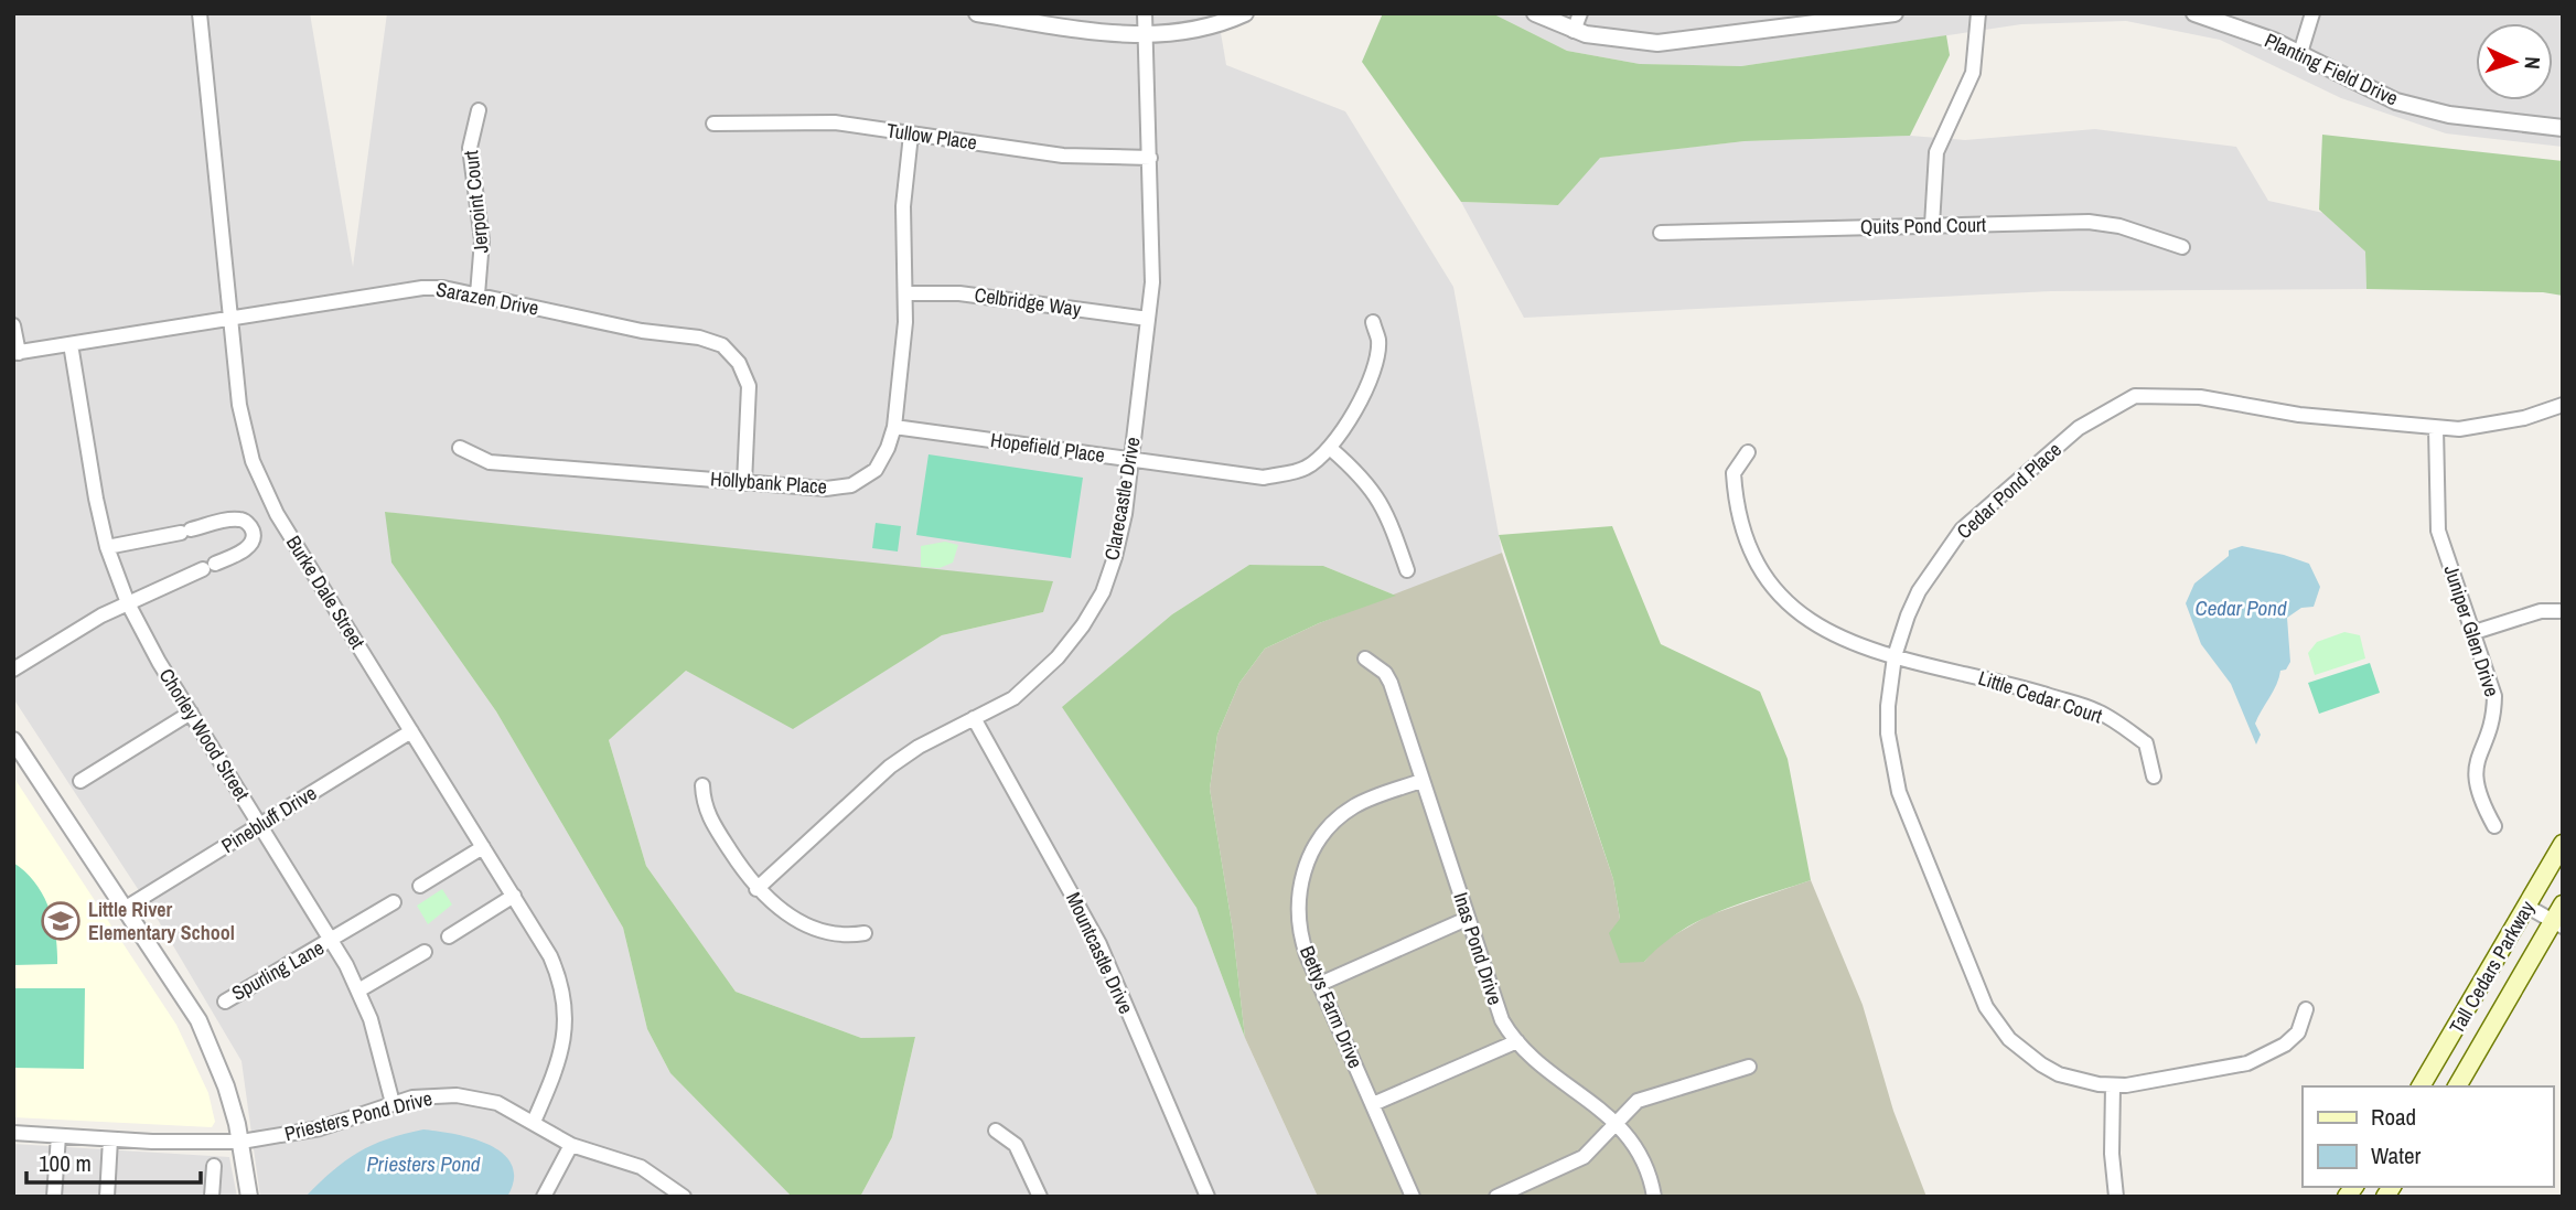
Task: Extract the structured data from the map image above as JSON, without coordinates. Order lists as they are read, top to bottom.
{
  "streets": {
    "main road": ["Tall Cedars Parkway"],
    "street": [
      "Planting Field Drive",
      "Tullow Place",
      "Jerpoint Court",
      "Quits Pond Court",
      "Sarazen Drive",
      "Celbridge Way",
      "Hopefield Place",
      "Hollybank Place",
      "Cedar Pond Place",
      "Clarecastle Drive",
      "Burke Dale Street",
      "Juniper Glen Drive",
      "Little Cedar Court",
      "Chorley Wood Street",
      "Pinebluff Drive",
      "Inas Pond Drive",
      "Mountcastle Drive",
      "Spurling Lane",
      "Bettys Farm Drive",
      "Priesters Pond Drive"
    ]
  },
  "crossings": [
    ["Tullow Place", "Hollybank Place"],
    ["Tullow Place", "Clarecastle Drive"],
    ["Jerpoint Court", "Sarazen Drive"],
    ["Sarazen Drive", "Hollybank Place"],
    ["Sarazen Drive", "Burke Dale Street"],
    ["Sarazen Drive", "Chorley Wood Street"],
    ["Celbridge Way", "Hollybank Place"],
    ["Celbridge Way", "Clarecastle Drive"],
    ["Hopefield Place", "Hollybank Place"],
    ["Hopefield Place", "Clarecastle Drive"],
    ["Cedar Pond Place", "Juniper Glen Drive"],
    ["Cedar Pond Place", "Little Cedar Court"],
    ["Clarecastle Drive", "Mountcastle Drive"],
    ["Burke Dale Street", "Pinebluff Drive"],
    ["Burke Dale Street", "Priesters Pond Drive"],
    ["Chorley Wood Street", "Pinebluff Drive"],
    ["Chorley Wood Street", "Spurling Lane"],
    ["Chorley Wood Street", "Priesters Pond Drive"],
    ["Inas Pond Drive", "Bettys Farm Drive"]
  ],
  "water": ["Cedar Pond", "Priesters Pond"],
  "places": {
    "school or university": ["Little River Elementary School"]
  },
  "legend": ["Road", "Water"],
  "scale_bar": "100 m",
  "north": "right"
}
